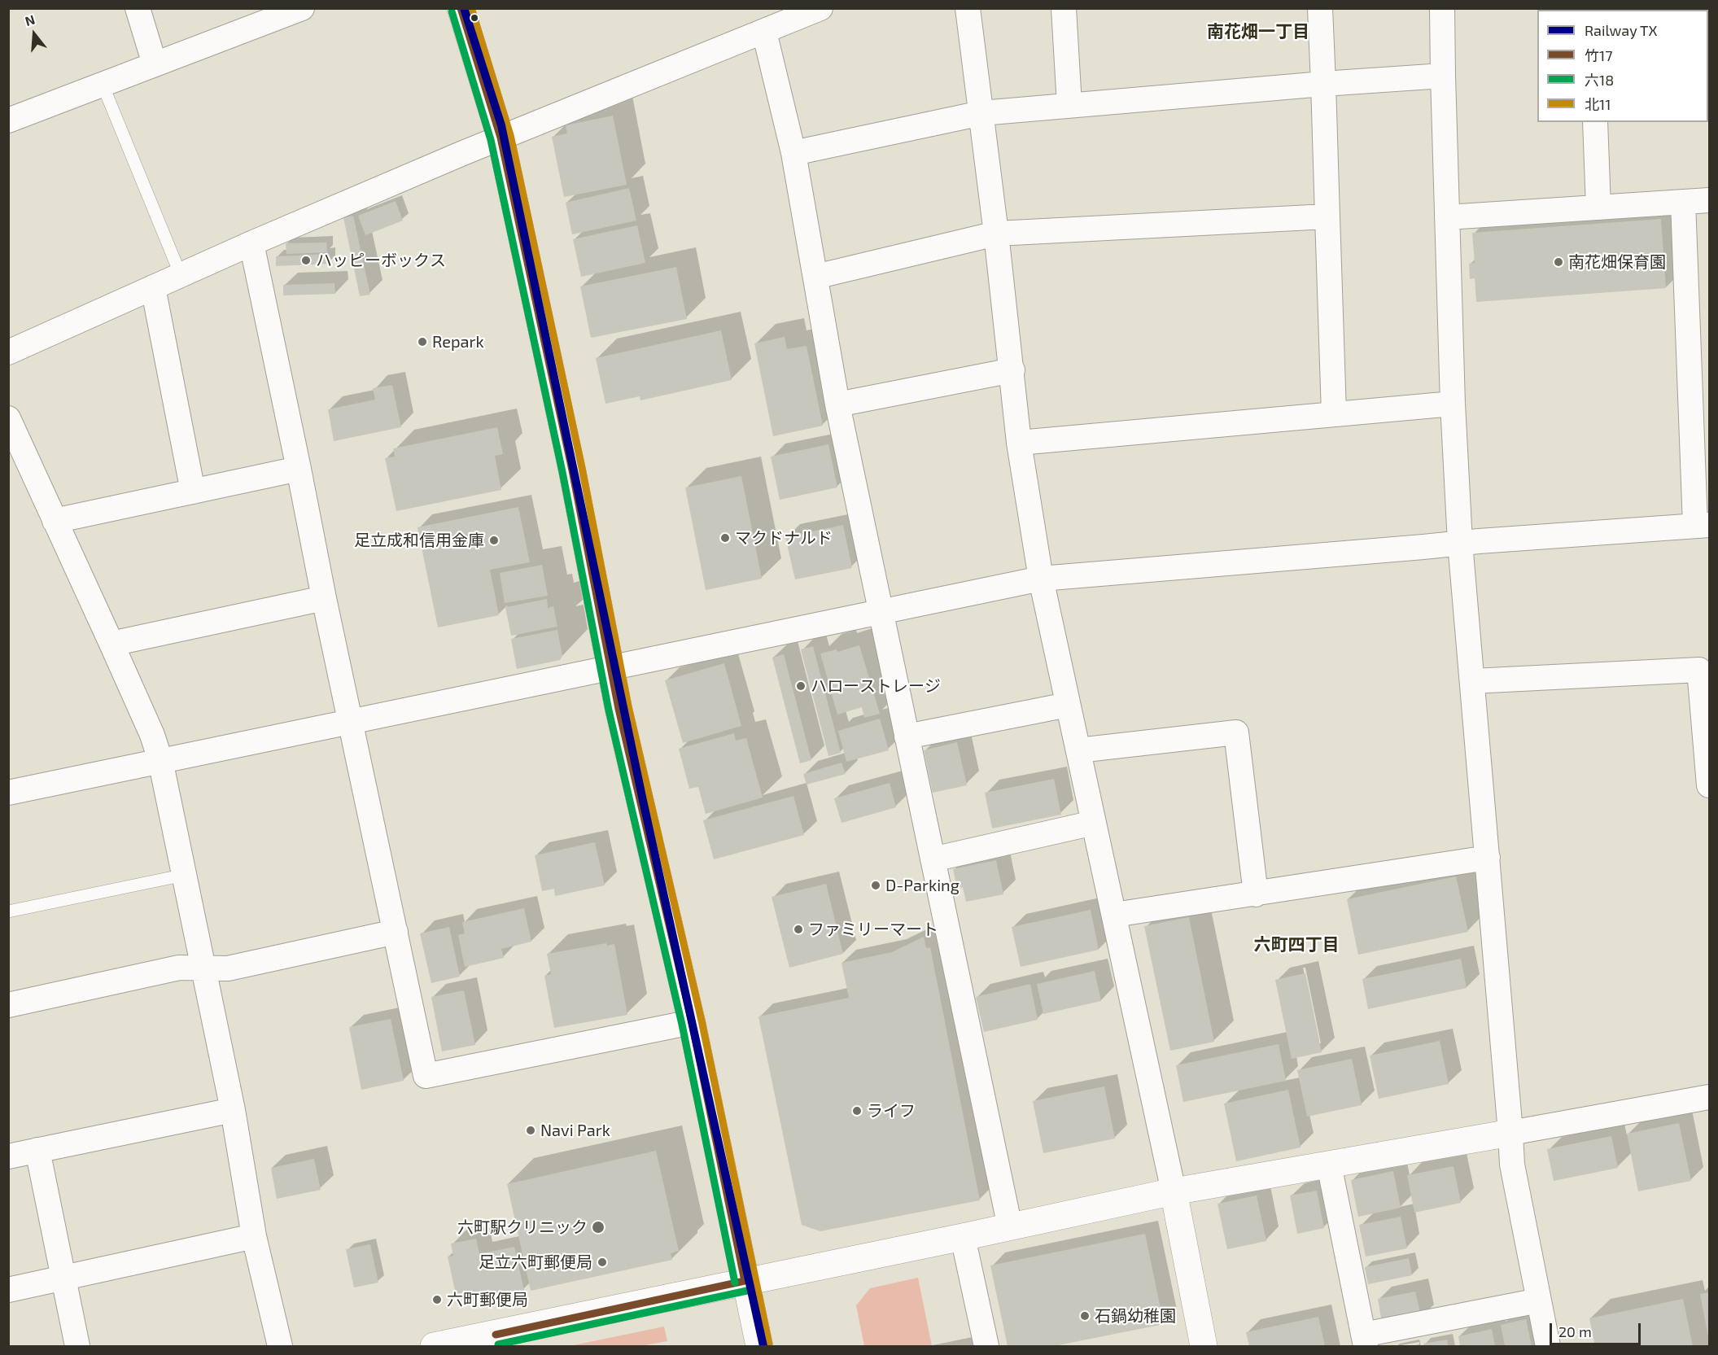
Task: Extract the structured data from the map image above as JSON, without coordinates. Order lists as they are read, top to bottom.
{
  "districts": ["南花畑一丁目", "六町四丁目"],
  "places": [
    "ハッピーボックス",
    "南花畑保育園",
    "Repark",
    "マクドナルド",
    "足立成和信用金庫",
    "ハローストレージ",
    "D-Parking",
    "ファミリーマート",
    "ライフ",
    "Navi Park",
    "六町駅クリニック",
    "足立六町郵便局",
    "六町郵便局",
    "石鍋幼稚園"
  ],
  "lines": [
    "rail line TX",
    "transit line 竹17",
    "transit line 北11",
    "transit line 六18"
  ],
  "legend": [
    "Railway TX",
    "竹17",
    "六18",
    "北11"
  ],
  "scale_bar": "20 m",
  "north": "top"
}
